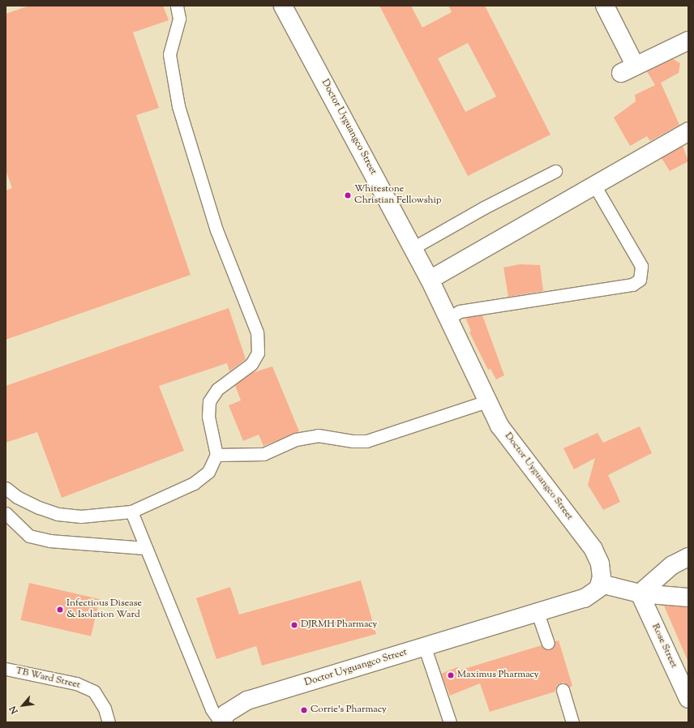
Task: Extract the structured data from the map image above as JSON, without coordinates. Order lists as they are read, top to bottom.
{
  "streets": {
    "main road": ["Doctor Uyguangco Street", "Rose Street"],
    "lane": ["TB Ward Street"]
  },
  "places": [
    "Whitestone Christian Fellowship",
    "Infectious Disease & Isolation Ward",
    "DJRMH Pharmacy",
    "Maximus Pharmacy",
    "Corrie's Pharmacy"
  ],
  "north": "bottom left"
}
